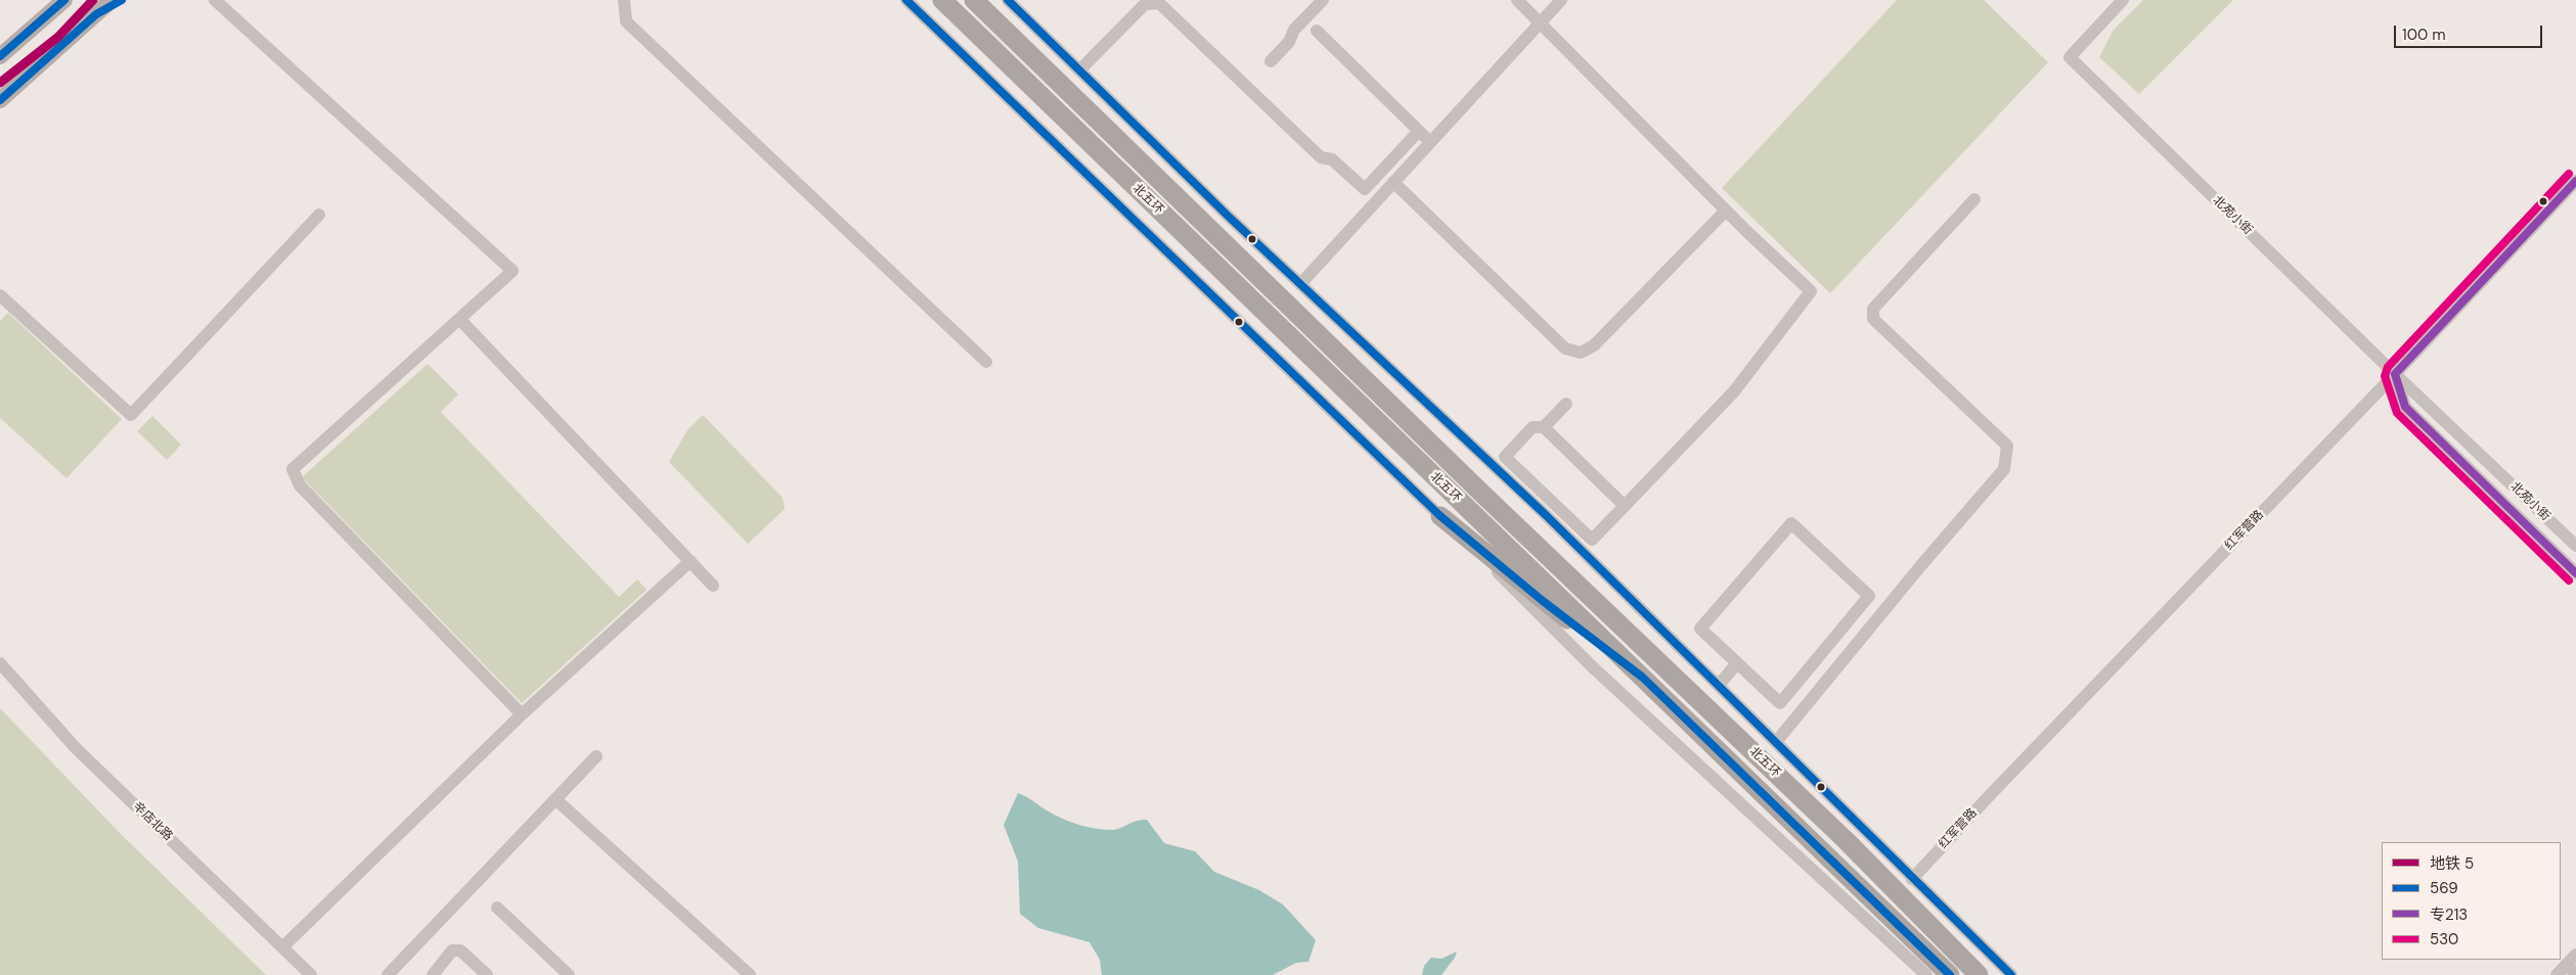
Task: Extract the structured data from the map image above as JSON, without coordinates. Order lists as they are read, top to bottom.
{
  "streets": {
    "highway": ["北五环"],
    "street": ["北苑小街", "红军营路", "辛店北路"]
  },
  "crossings": [
    ["北苑小街", "红军营路"]
  ],
  "lines": [
    "metro line 5",
    "transit line 569",
    "transit line 530",
    "transit line 专213"
  ],
  "legend": [
    "地铁 5",
    "569",
    "专213",
    "530"
  ],
  "scale_bar": "100 m"
}
